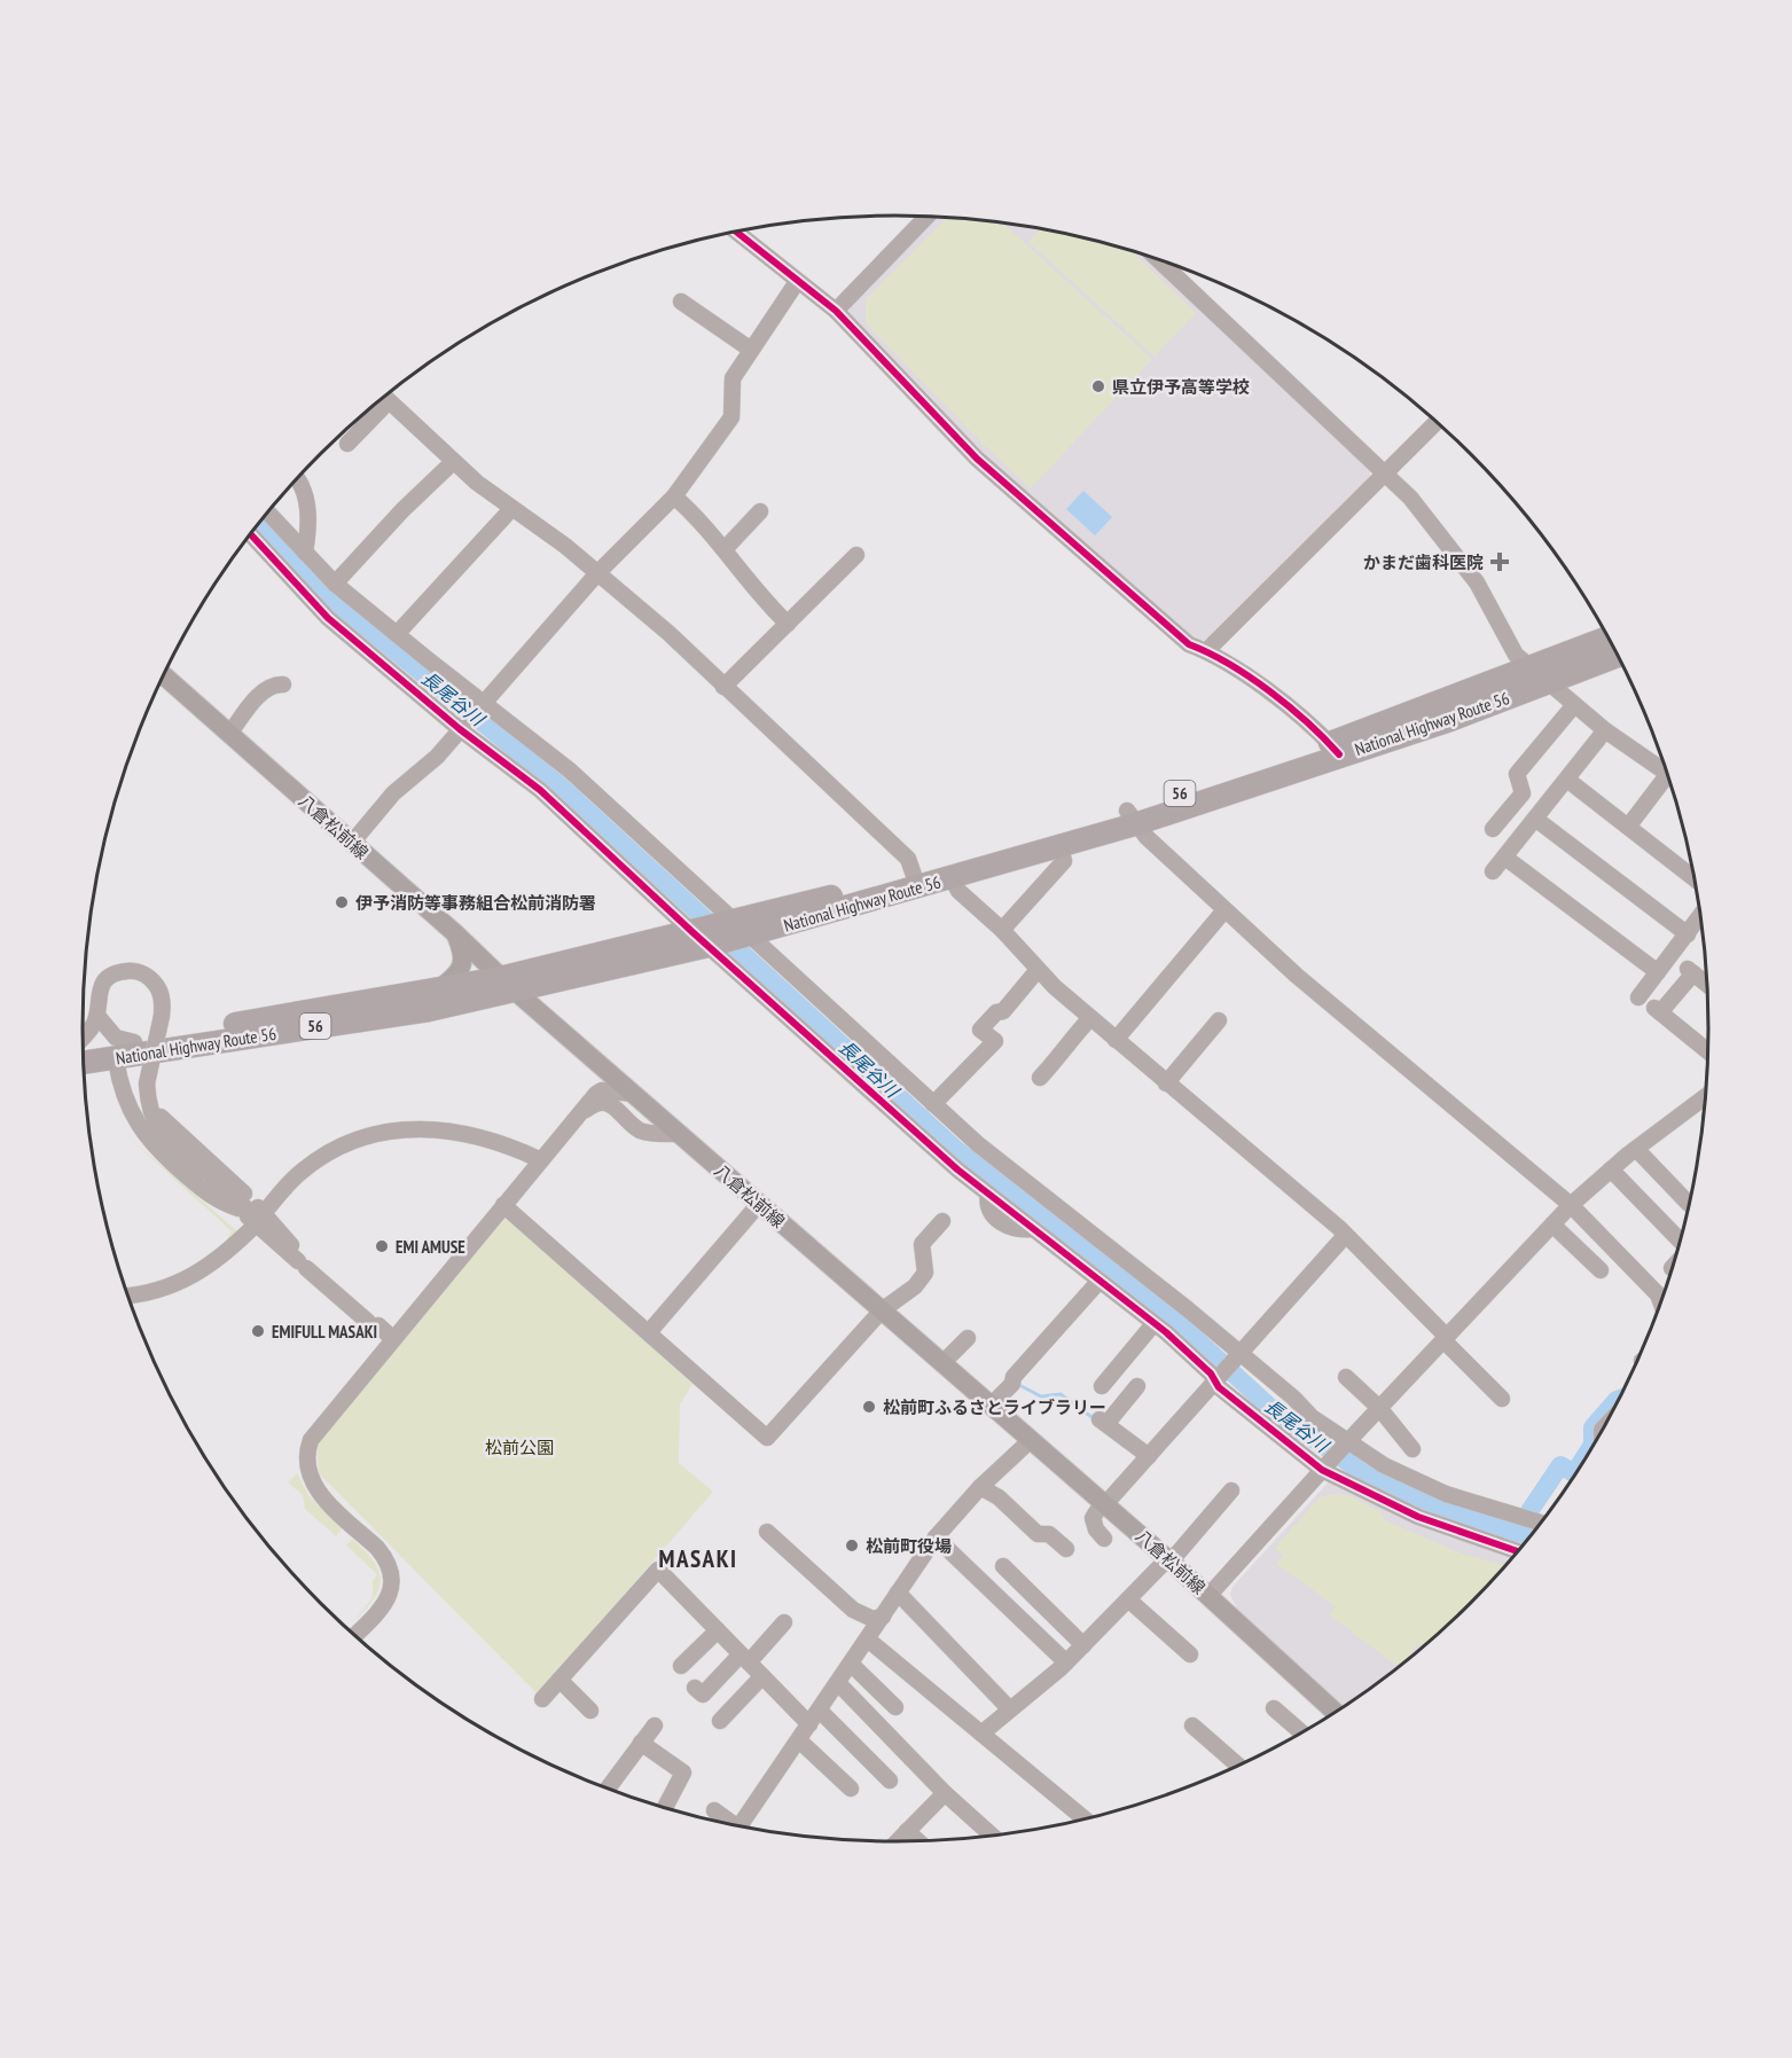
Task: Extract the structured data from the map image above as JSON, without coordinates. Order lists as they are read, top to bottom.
{
  "streets": {
    "highway": ["National Highway Route 56", "56"],
    "main road": ["八倉松前線"]
  },
  "crossings": [
    ["National Highway Route 56", "八倉松前線"]
  ],
  "districts": ["MASAKI"],
  "water": ["長尾谷川"],
  "parks": ["松前公園"],
  "places": {
    "other": [
      "県立伊予高等学校",
      "伊予消防等事務組合松前消防署",
      "EMI AMUSE",
      "EMIFULL MASAKI",
      "松前町ふるさとライブラリー",
      "松前町役場"
    ],
    "health": ["かまだ歯科医院"]
  }
}
